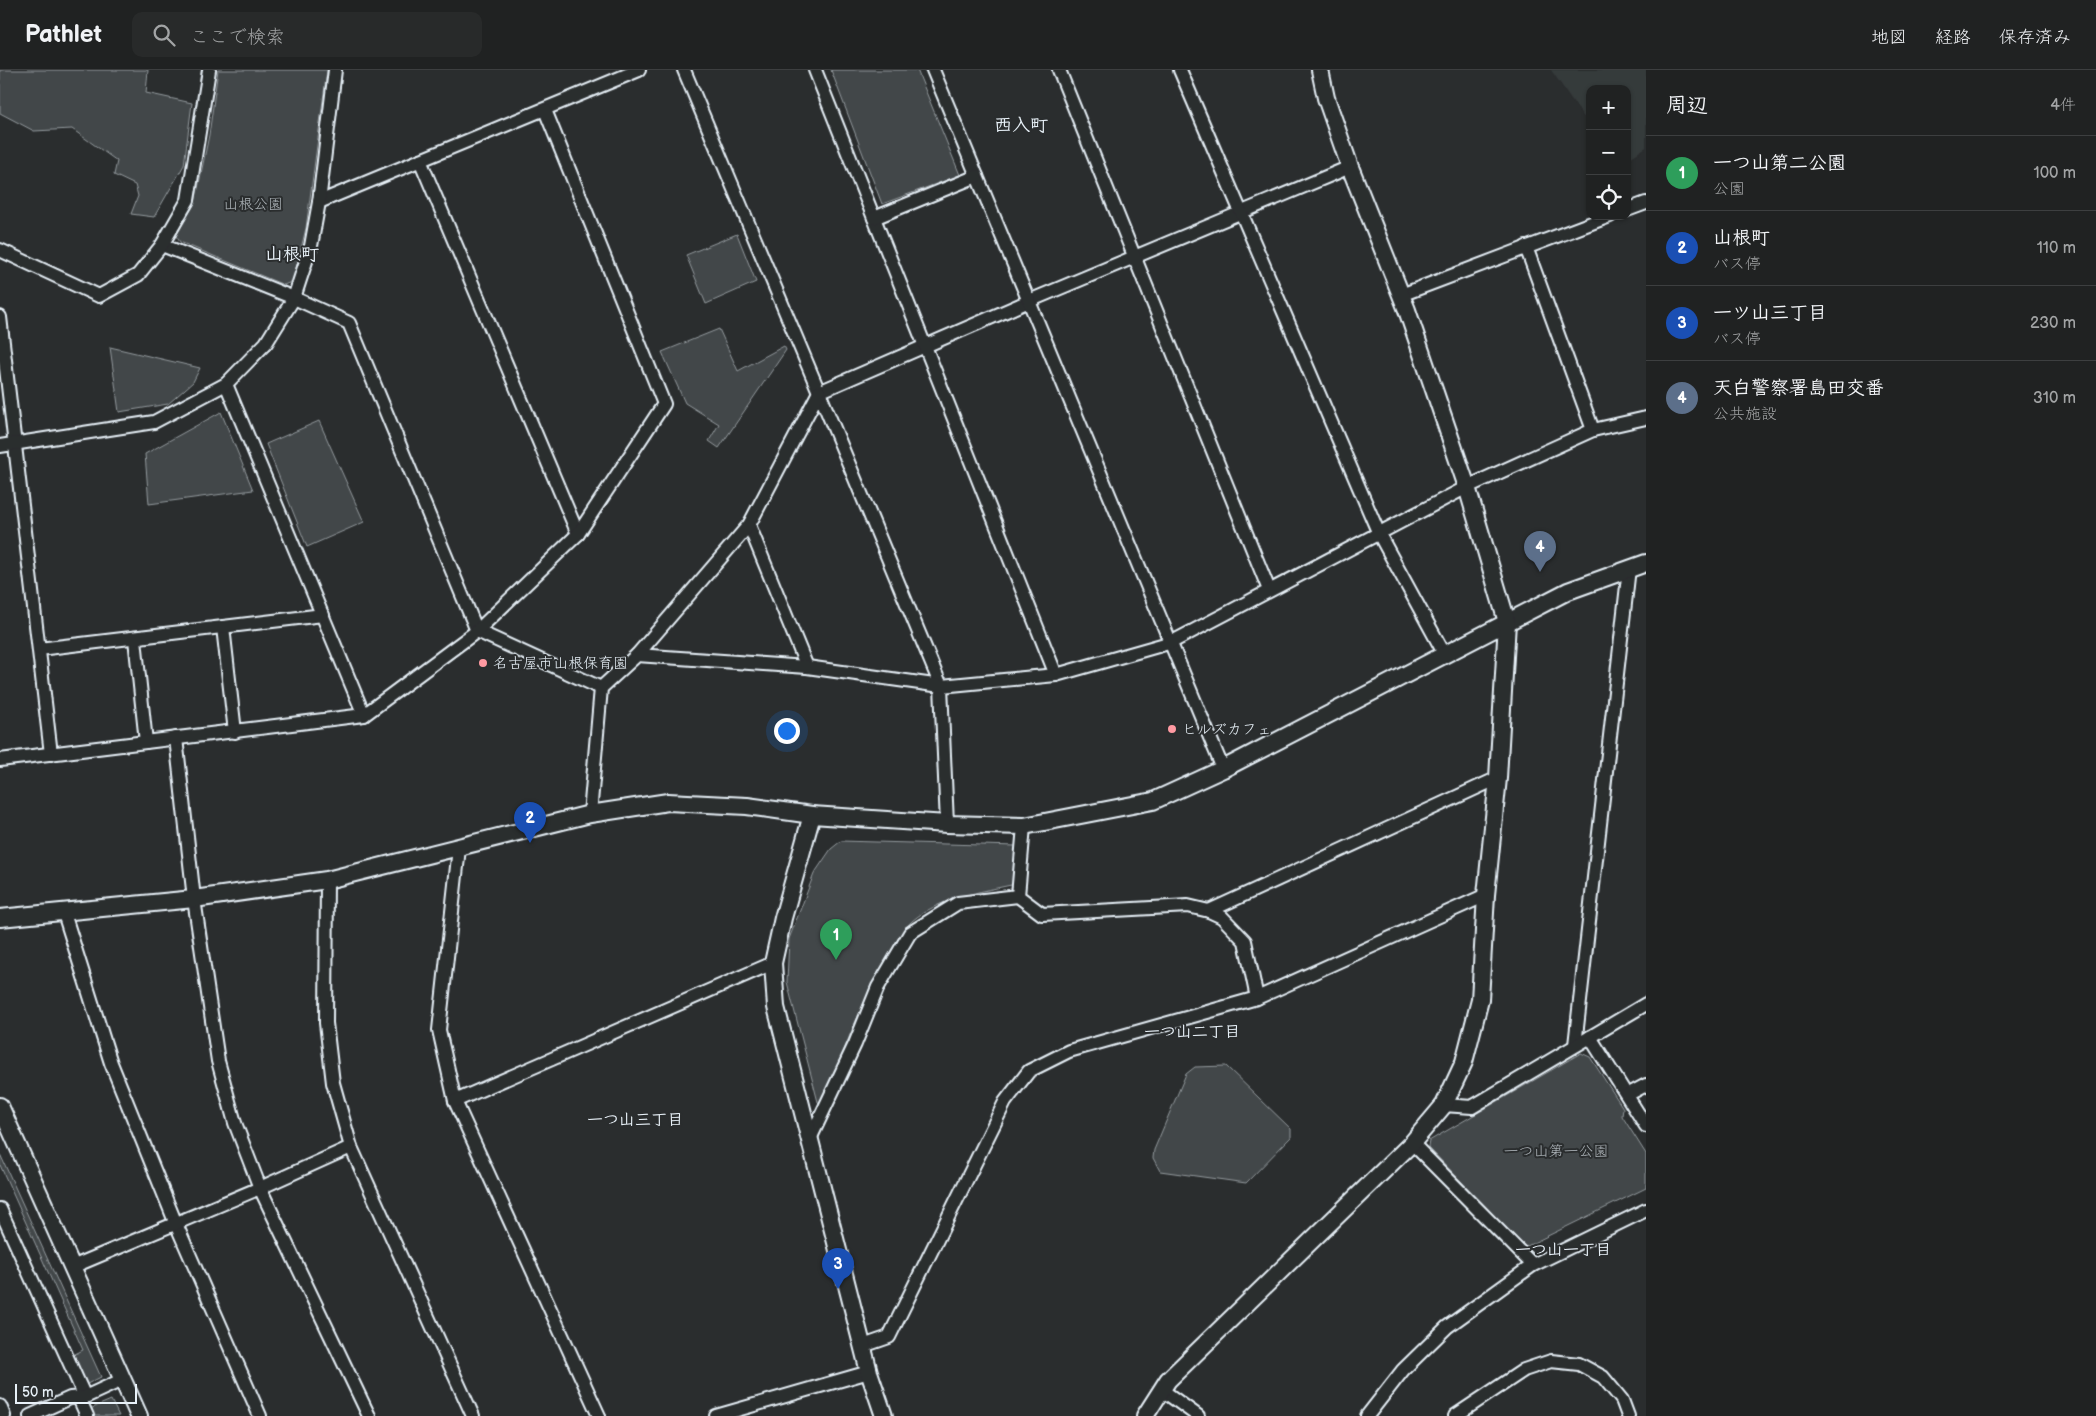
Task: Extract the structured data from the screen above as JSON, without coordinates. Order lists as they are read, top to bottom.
{
  "districts": [
    "西入町",
    "山根町",
    "一つ山二丁目",
    "一つ山三丁目",
    "一つ山一丁目"
  ],
  "parks": ["山根公園", "一つ山第一公園"],
  "places": ["名古屋市山根保育園", "ヒルズカフェ"],
  "scale_bar": "50 m",
  "page": {
    "header": "Pathlet",
    "search": "ここで検索",
    "nav": ["地図", "経路", "保存済み"],
    "heading": ["周辺", "4件"],
    "map_buttons": ["+", "−"],
    "list": [
      {
        "mark": "1",
        "name": "一つ山第二公園",
        "note": "公園",
        "value": "100 m"
      },
      {
        "mark": "2",
        "name": "山根町",
        "note": "バス停",
        "value": "110 m"
      },
      {
        "mark": "3",
        "name": "一ツ山三丁目",
        "note": "バス停",
        "value": "230 m"
      },
      {
        "mark": "4",
        "name": "天白警察署島田交番",
        "note": "公共施設",
        "value": "310 m"
      }
    ],
    "pins": [
      "4",
      "2",
      "1",
      "3"
    ],
    "scale": "50 m"
  }
}
